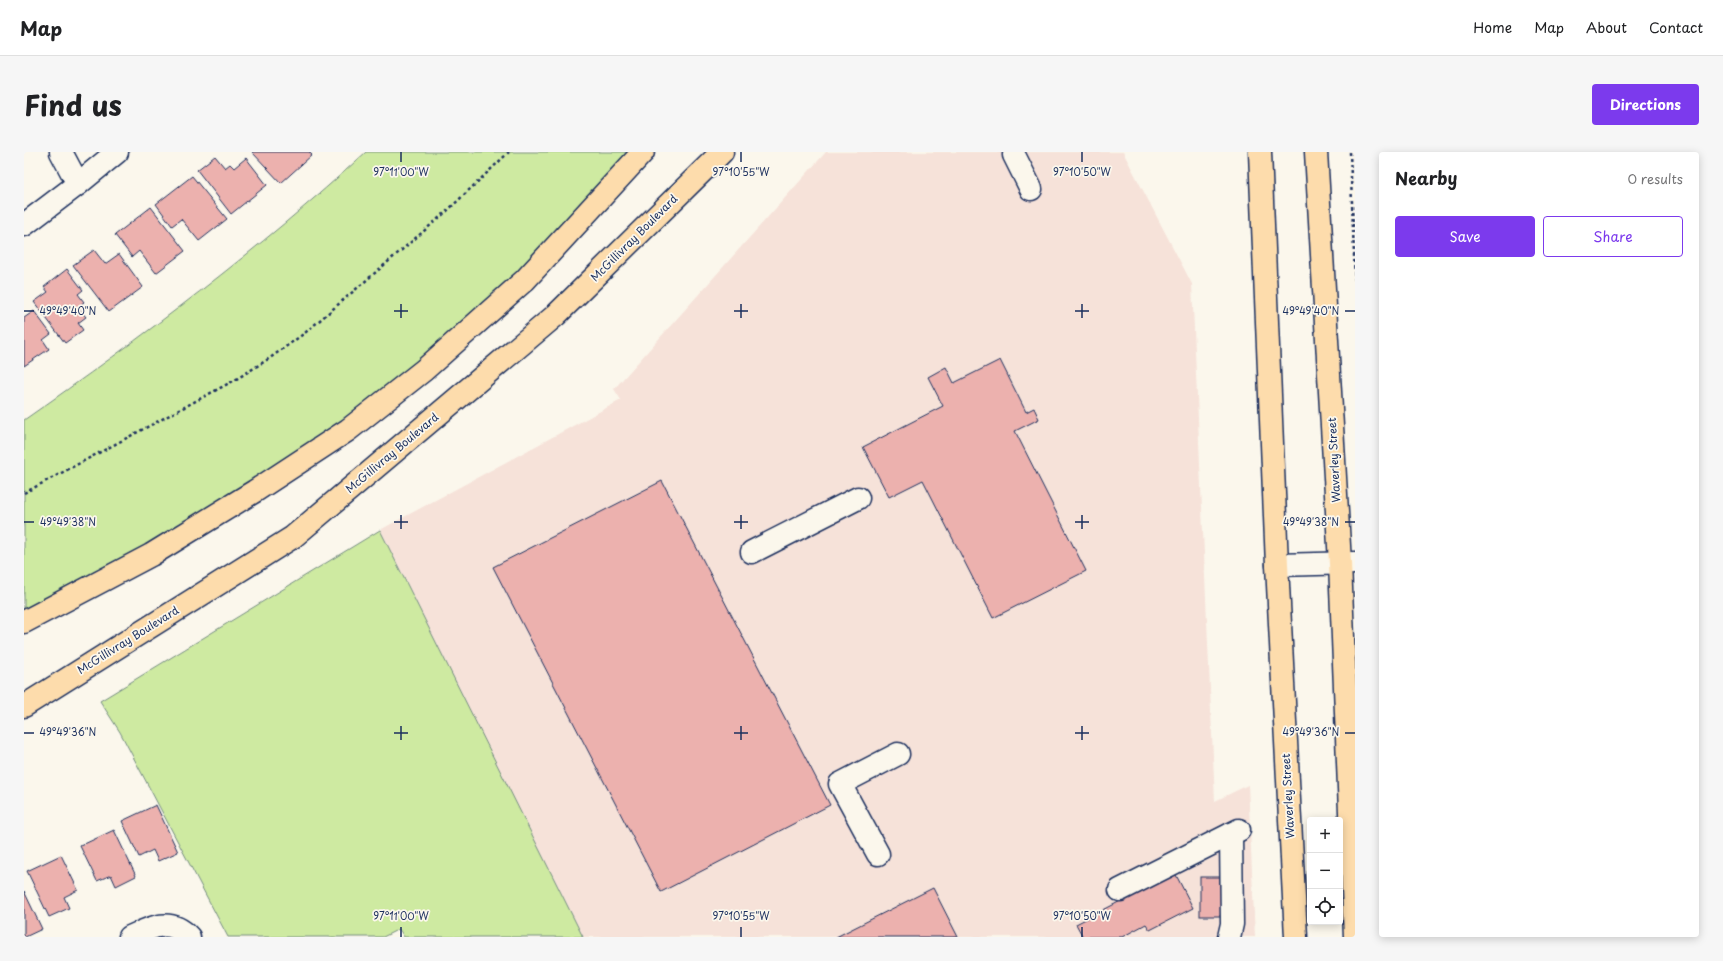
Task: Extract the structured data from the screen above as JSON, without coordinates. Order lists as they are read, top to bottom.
{
  "streets": {
    "main road": ["McGillivray Boulevard", "Waverley Street"]
  },
  "page": {
    "header": "Map",
    "nav": [
      "Home",
      "Map",
      "About",
      "Contact"
    ],
    "title": "Find us",
    "buttons": [
      "Directions",
      ["Save", "Share"]
    ],
    "heading": ["Nearby", "0 results"],
    "map_buttons": ["+", "−"]
  },
  "coordinates": [
    "97°11'00\"W",
    "97°10'55\"W",
    "97°10'50\"W",
    "49°49'40\"N",
    "49°49'38\"N",
    "49°49'36\"N"
  ]
}
